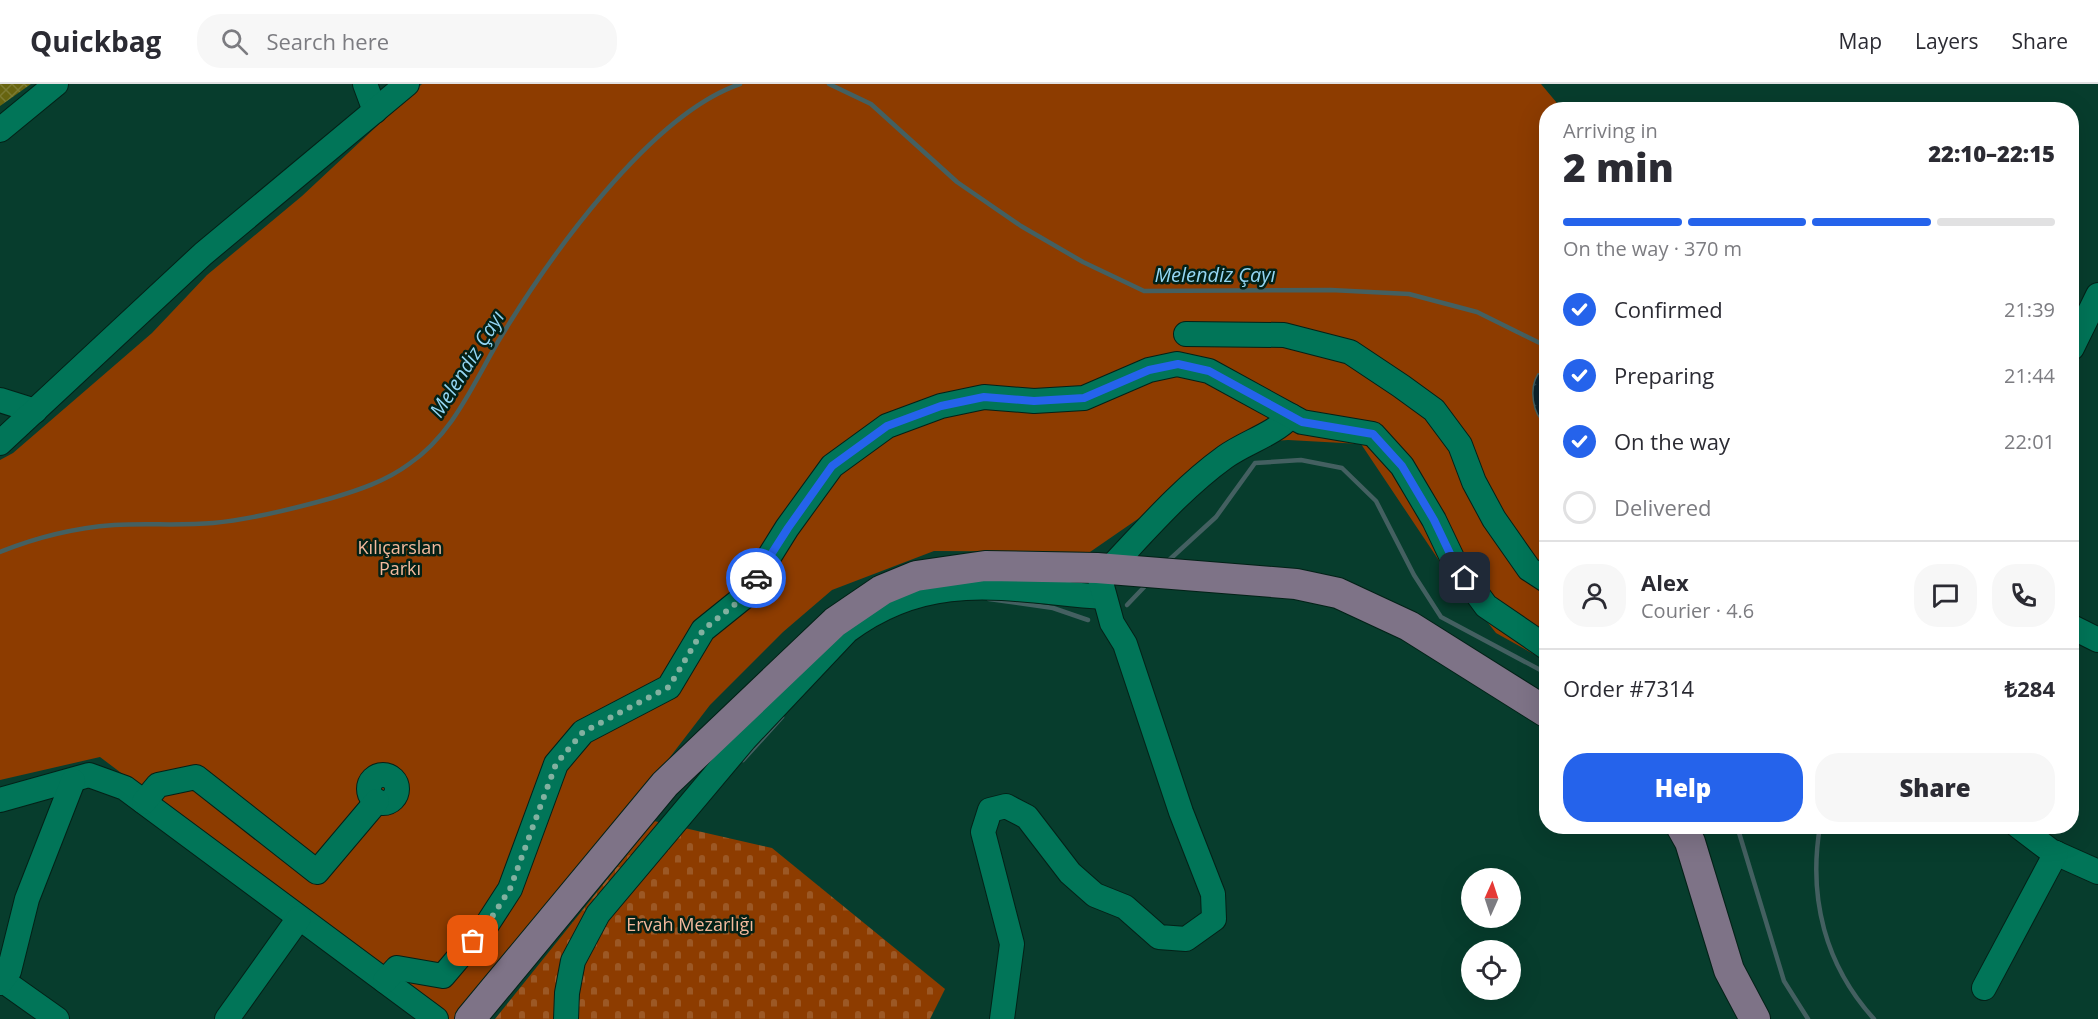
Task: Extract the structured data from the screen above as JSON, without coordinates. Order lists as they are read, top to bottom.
{
  "water": ["Melendiz Çayı"],
  "parks": ["Kılıçarslan Parkı", "Ervah Mezarlığı"],
  "north": "top",
  "page": {
    "header": "Quickbag",
    "search": "Search here",
    "nav": ["Map", "Layers", "Share"],
    "heading": ["2 min", "Arriving in", "22:10–22:15"],
    "panel": [
      "Alex",
      "Courier · 4.6",
      "Order #7314",
      "₺284"
    ],
    "bar": "On the way · 370 m",
    "list": [
      ["Confirmed", "21:39"],
      ["Preparing", "21:44"],
      ["On the way", "22:01"],
      "Delivered"
    ],
    "buttons": ["Help", "Share"]
  }
}
